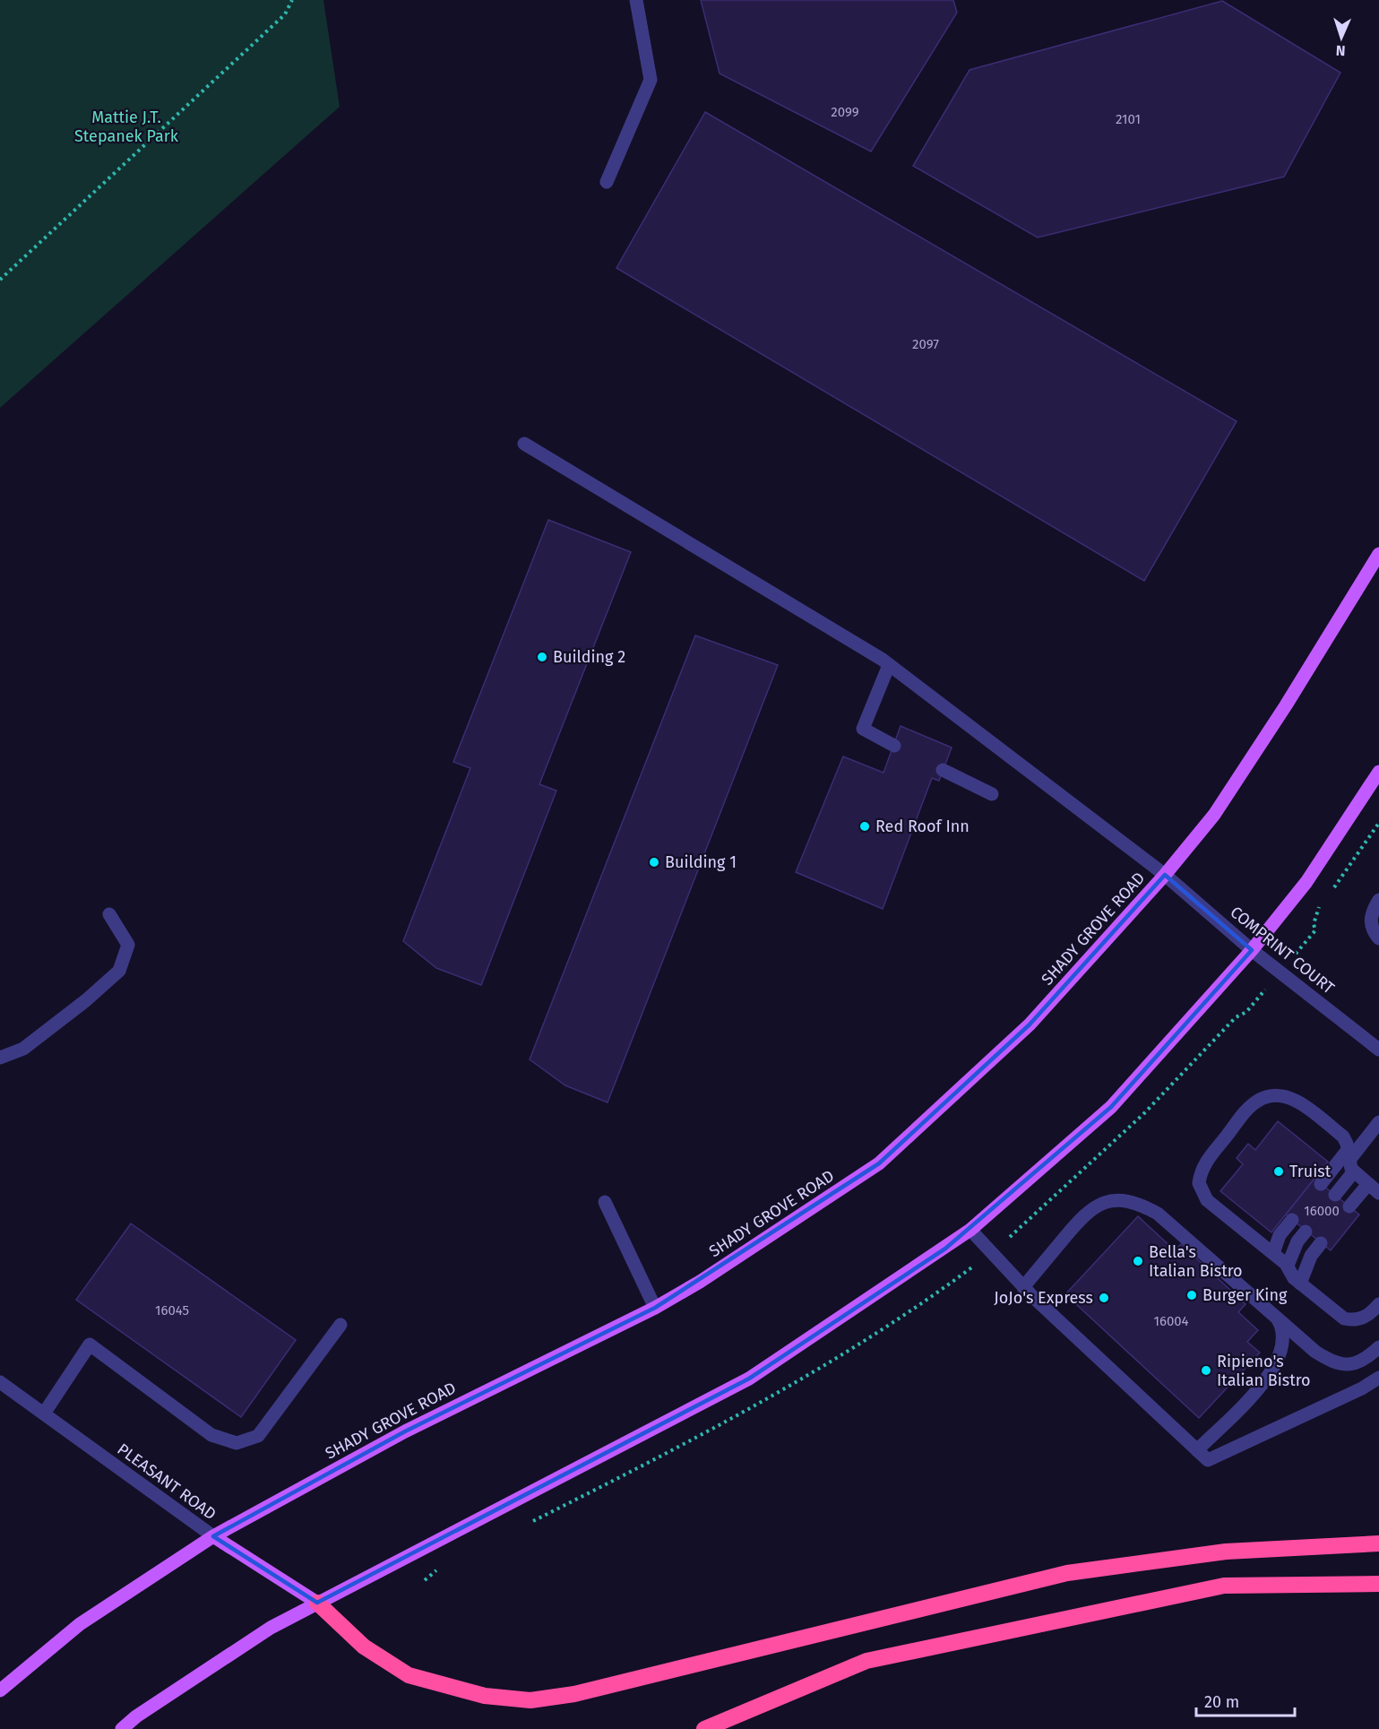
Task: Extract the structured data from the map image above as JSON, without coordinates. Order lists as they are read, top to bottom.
{
  "streets": {
    "main road": ["SHADY GROVE ROAD", "PLEASANT ROAD"],
    "street": ["COMPRINT COURT"]
  },
  "crossings": [
    ["SHADY GROVE ROAD", "COMPRINT COURT"],
    ["SHADY GROVE ROAD", "PLEASANT ROAD"]
  ],
  "parks": ["Mattie J.T. Stepanek Park"],
  "places": [
    "Building 2",
    "Red Roof Inn",
    "Building 1",
    "Truist",
    "Bella's Italian Bistro",
    "Burger King",
    "JoJo's Express",
    "Ripieno's Italian Bistro"
  ],
  "house_numbers": [
    "2099",
    "2101",
    "2097",
    "16000",
    "16045",
    "16004"
  ],
  "scale_bar": "20 m",
  "north": "bottom"
}
